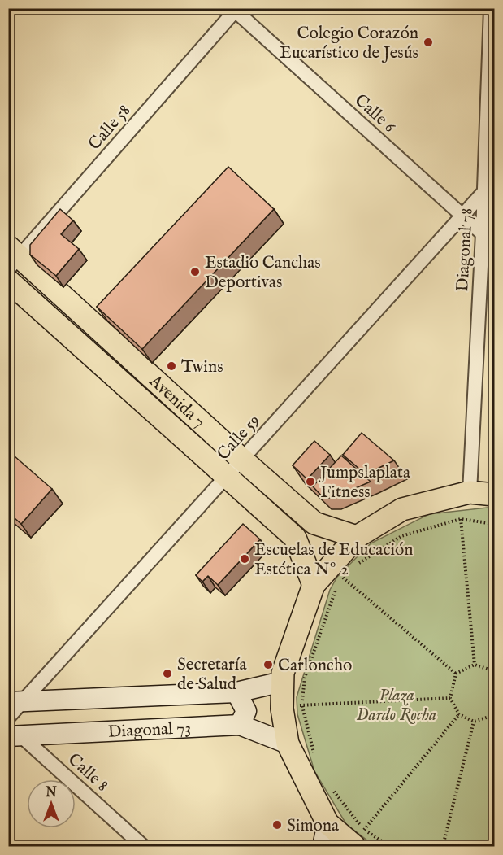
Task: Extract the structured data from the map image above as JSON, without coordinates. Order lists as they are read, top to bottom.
{
  "streets": {
    "main road": ["Avenida 7", "Diagonal 73"],
    "street": [
      "Calle 6",
      "Calle 58",
      "Diagonal 78",
      "Calle 59",
      "Calle 8"
    ]
  },
  "crossings": [
    ["Calle 6", "Calle 58"],
    ["Calle 6", "Diagonal 78"],
    ["Calle 6", "Calle 59"],
    ["Calle 58", "Avenida 7"],
    ["Diagonal 78", "Calle 59"],
    ["Avenida 7", "Calle 59"],
    ["Calle 59", "Diagonal 73"],
    ["Diagonal 73", "Calle 8"]
  ],
  "parks": ["Plaza Dardo Rocha"],
  "places": [
    "Colegio Corazón Eucarístico de Jesús",
    "Estadio Canchas Deportivas",
    "Twins",
    "Jumpslaplata Fitness",
    "Escuelas de Educación Estética Nº 2",
    "Carloncho",
    "Secretaría de Salud",
    "Simona"
  ],
  "north": "top"
}
